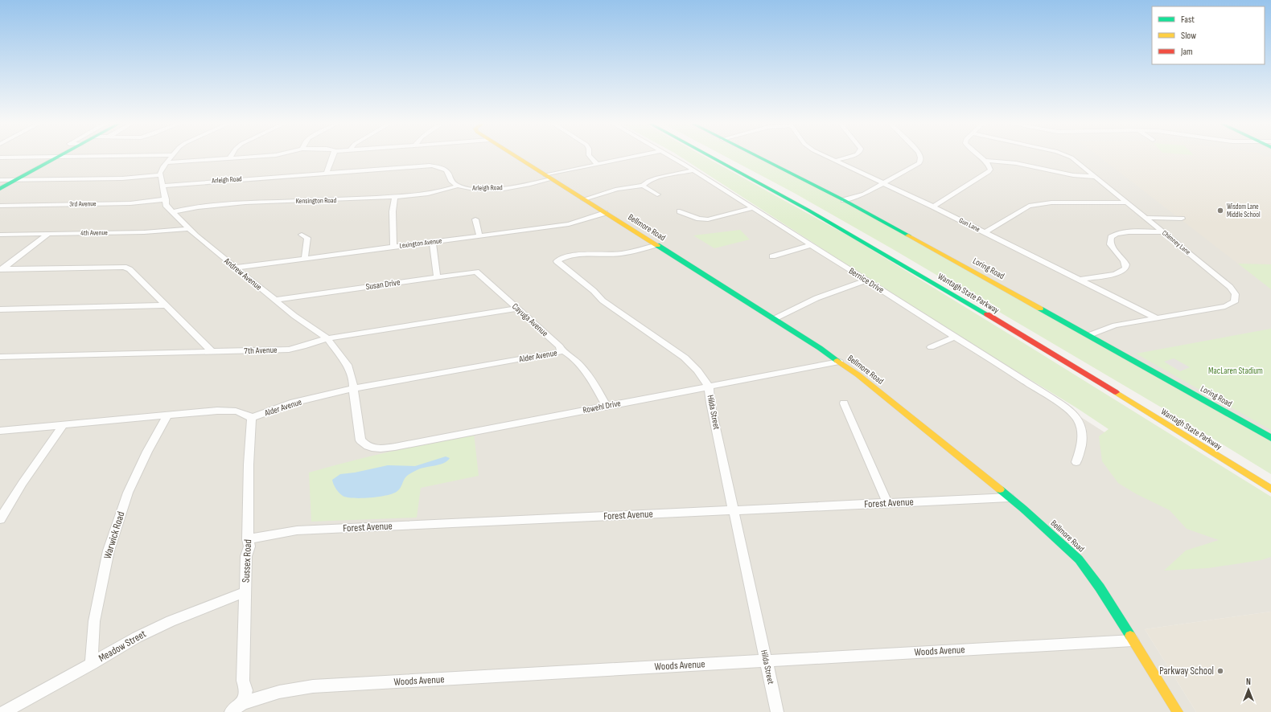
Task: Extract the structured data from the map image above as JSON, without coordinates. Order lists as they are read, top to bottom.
{
  "streets": {
    "main road": ["Bellmore Road", "Loring Road", "Wantagh State Parkway"],
    "street": [
      "Arleigh Road",
      "Kensington Road",
      "3rd Avenue",
      "Gun Lane",
      "4th Avenue",
      "Chimney Lane",
      "Lexington Avenue",
      "Andrew Avenue",
      "Bernice Drive",
      "Susan Drive",
      "Cayuga Avenue",
      "7th Avenue",
      "Alder Avenue",
      "Rowehl Drive",
      "Hilda Street",
      "Forest Avenue",
      "Warwick Road",
      "Sussex Road",
      "Meadow Street",
      "Woods Avenue"
    ]
  },
  "crossings": [
    ["Arleigh Road", "Kensington Road"],
    ["Arleigh Road", "Bellmore Road"],
    ["Arleigh Road", "Andrew Avenue"],
    ["Kensington Road", "Andrew Avenue"],
    ["3rd Avenue", "Andrew Avenue"],
    ["Gun Lane", "Chimney Lane"],
    ["Bellmore Road", "Lexington Avenue"],
    ["Bellmore Road", "Rowehl Drive"],
    ["Bellmore Road", "Hilda Street"],
    ["Bellmore Road", "Forest Avenue"],
    ["Bellmore Road", "Woods Avenue"],
    ["4th Avenue", "Andrew Avenue"],
    ["Chimney Lane", "Loring Road"],
    ["Lexington Avenue", "Andrew Avenue"],
    ["Andrew Avenue", "Susan Drive"],
    ["Andrew Avenue", "7th Avenue"],
    ["Andrew Avenue", "Alder Avenue"],
    ["Andrew Avenue", "Rowehl Drive"],
    ["Susan Drive", "Cayuga Avenue"],
    ["Cayuga Avenue", "7th Avenue"],
    ["Cayuga Avenue", "Alder Avenue"],
    ["Cayuga Avenue", "Rowehl Drive"],
    ["Alder Avenue", "Sussex Road"],
    ["Rowehl Drive", "Hilda Street"],
    ["Hilda Street", "Forest Avenue"],
    ["Hilda Street", "Woods Avenue"],
    ["Forest Avenue", "Sussex Road"],
    ["Warwick Road", "Meadow Street"],
    ["Sussex Road", "Meadow Street"],
    ["Sussex Road", "Woods Avenue"]
  ],
  "parks": ["MacLaren Stadium"],
  "places": ["Wisdom Lane Middle School", "Parkway School"],
  "legend": ["Fast", "Slow", "Jam"],
  "north": "top"
}
